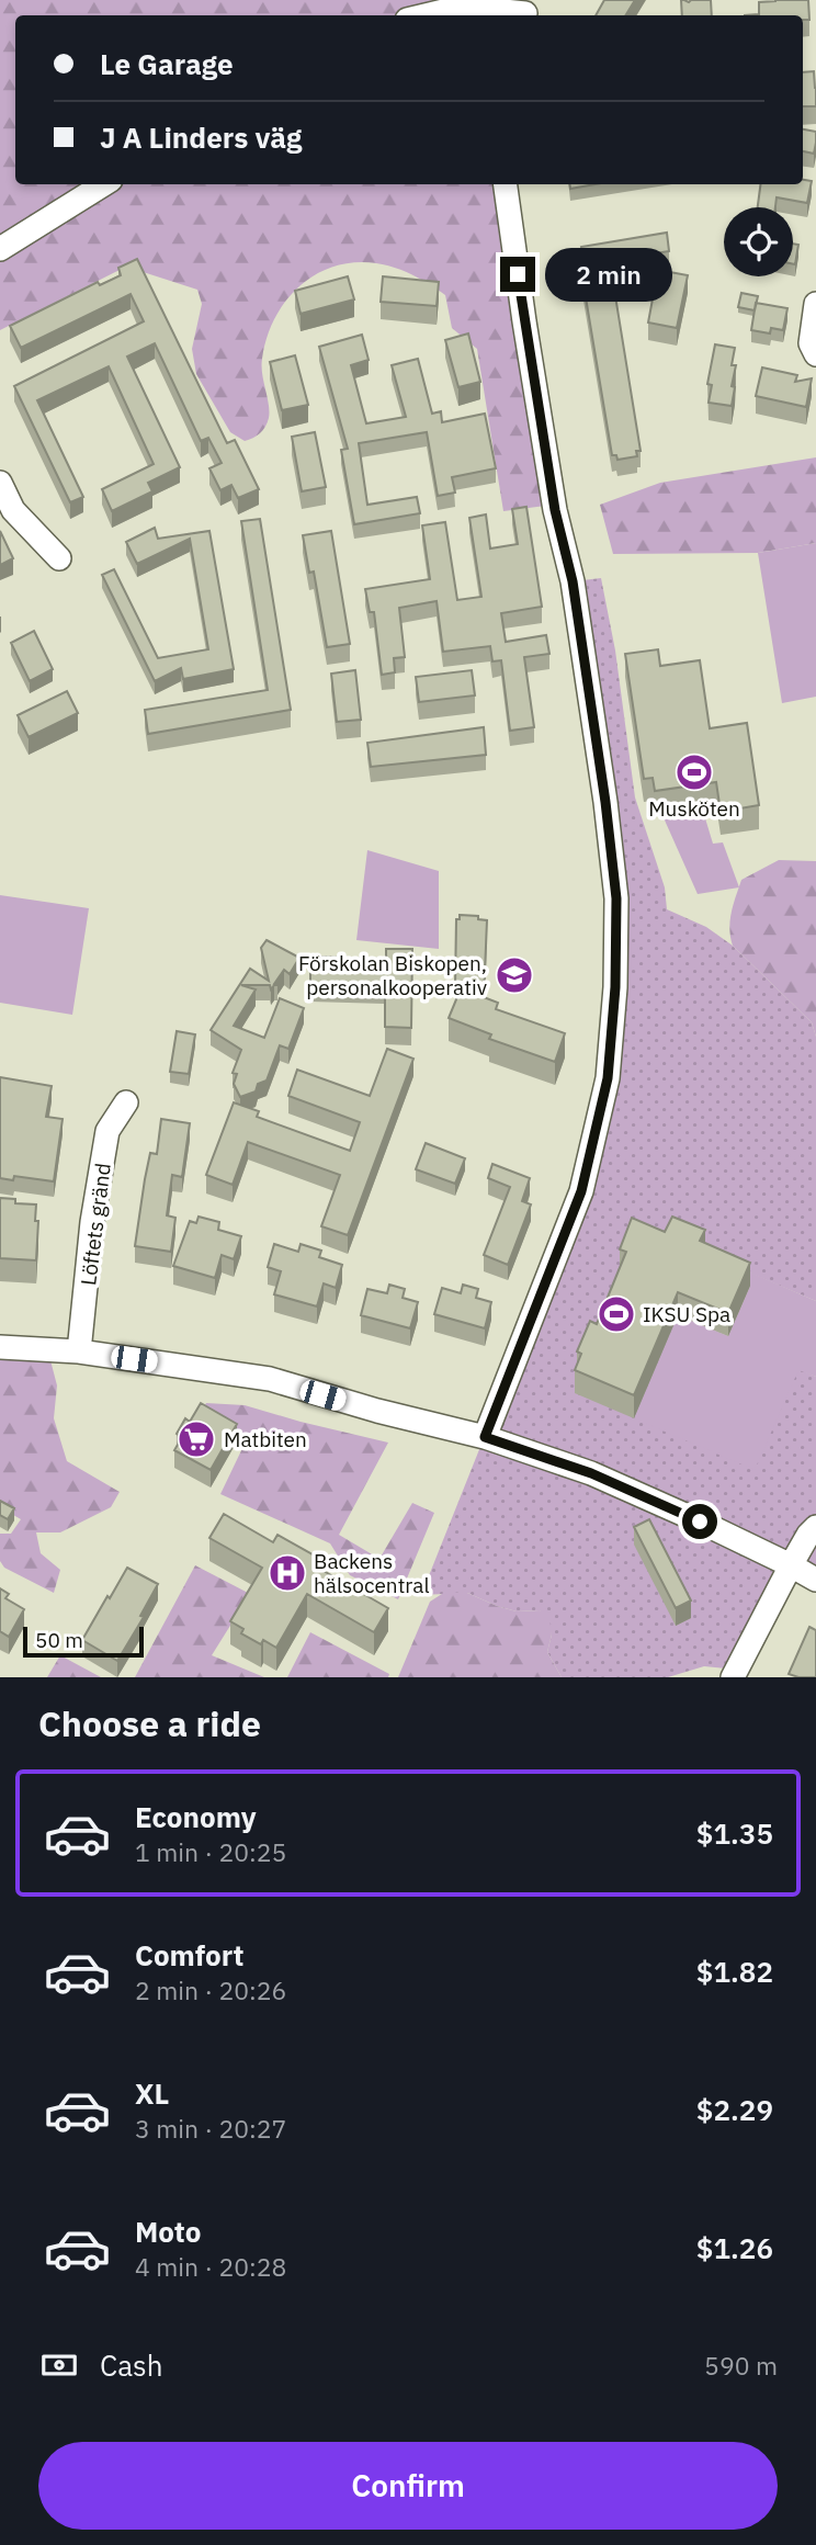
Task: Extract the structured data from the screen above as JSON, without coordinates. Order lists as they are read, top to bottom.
{
  "streets": {
    "street": ["Löftets gränd"]
  },
  "places": {
    "sports": ["Musköten", "IKSU Spa"],
    "school or university": ["Förskolan Biskopen, personalkooperativ"],
    "supermarket": ["Matbiten"],
    "hospital": ["Backens hälsocentral"]
  },
  "scale_bar": "50 m",
  "page": {
    "banner": ["Le Garage", "J A Linders väg"],
    "bubble": "2 min",
    "scale": "50 m",
    "heading": "Choose a ride",
    "list": [
      {
        "name": "Economy",
        "note": "1 min · 20:25",
        "value": "$1.35"
      },
      {
        "name": "Comfort",
        "note": "2 min · 20:26",
        "value": "$1.82"
      },
      {
        "name": "XL",
        "note": "3 min · 20:27",
        "value": "$2.29"
      },
      {
        "name": "Moto",
        "note": "4 min · 20:28",
        "value": "$1.26"
      }
    ],
    "pay": ["Cash", "590 m"],
    "buttons": "Confirm"
  }
}
